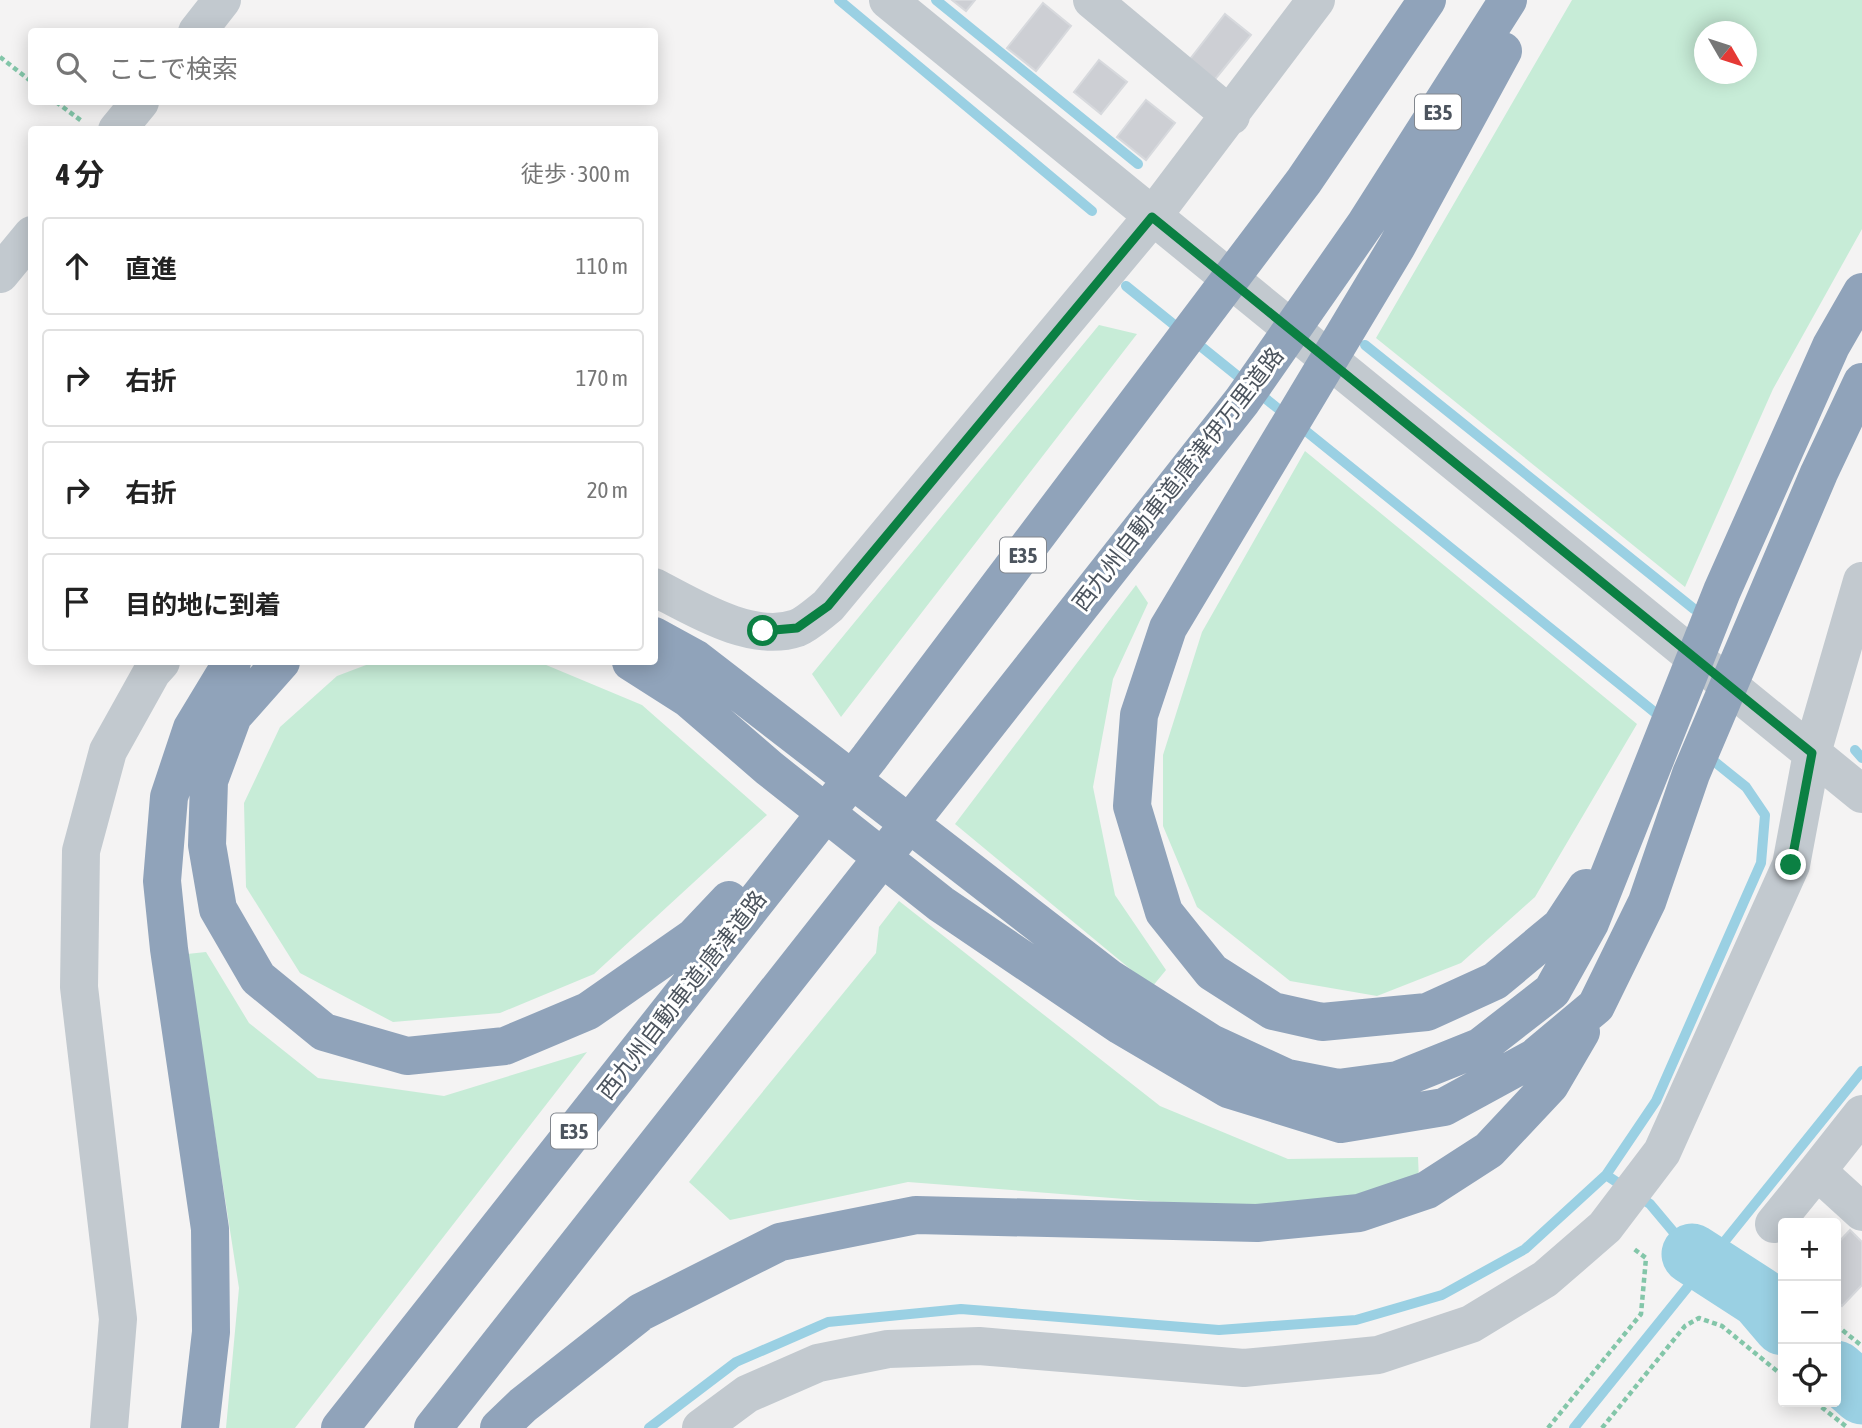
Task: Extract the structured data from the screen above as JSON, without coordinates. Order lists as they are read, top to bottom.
{
  "streets": {
    "highway": ["E35", "西九州自動車道;唐津伊万里道路", "西九州自動車道;唐津道路"]
  },
  "crossings": [
    ["E35", "西九州自動車道;唐津道路"]
  ],
  "north": "bottom right",
  "page": {
    "search": "ここで検索",
    "heading": ["4 分", "徒歩 · 300 m"],
    "list": [
      ["直進", "110 m"],
      ["右折", "170 m"],
      ["右折", "20 m"],
      "目的地に到着"
    ],
    "map_buttons": ["+", "−"]
  }
}
